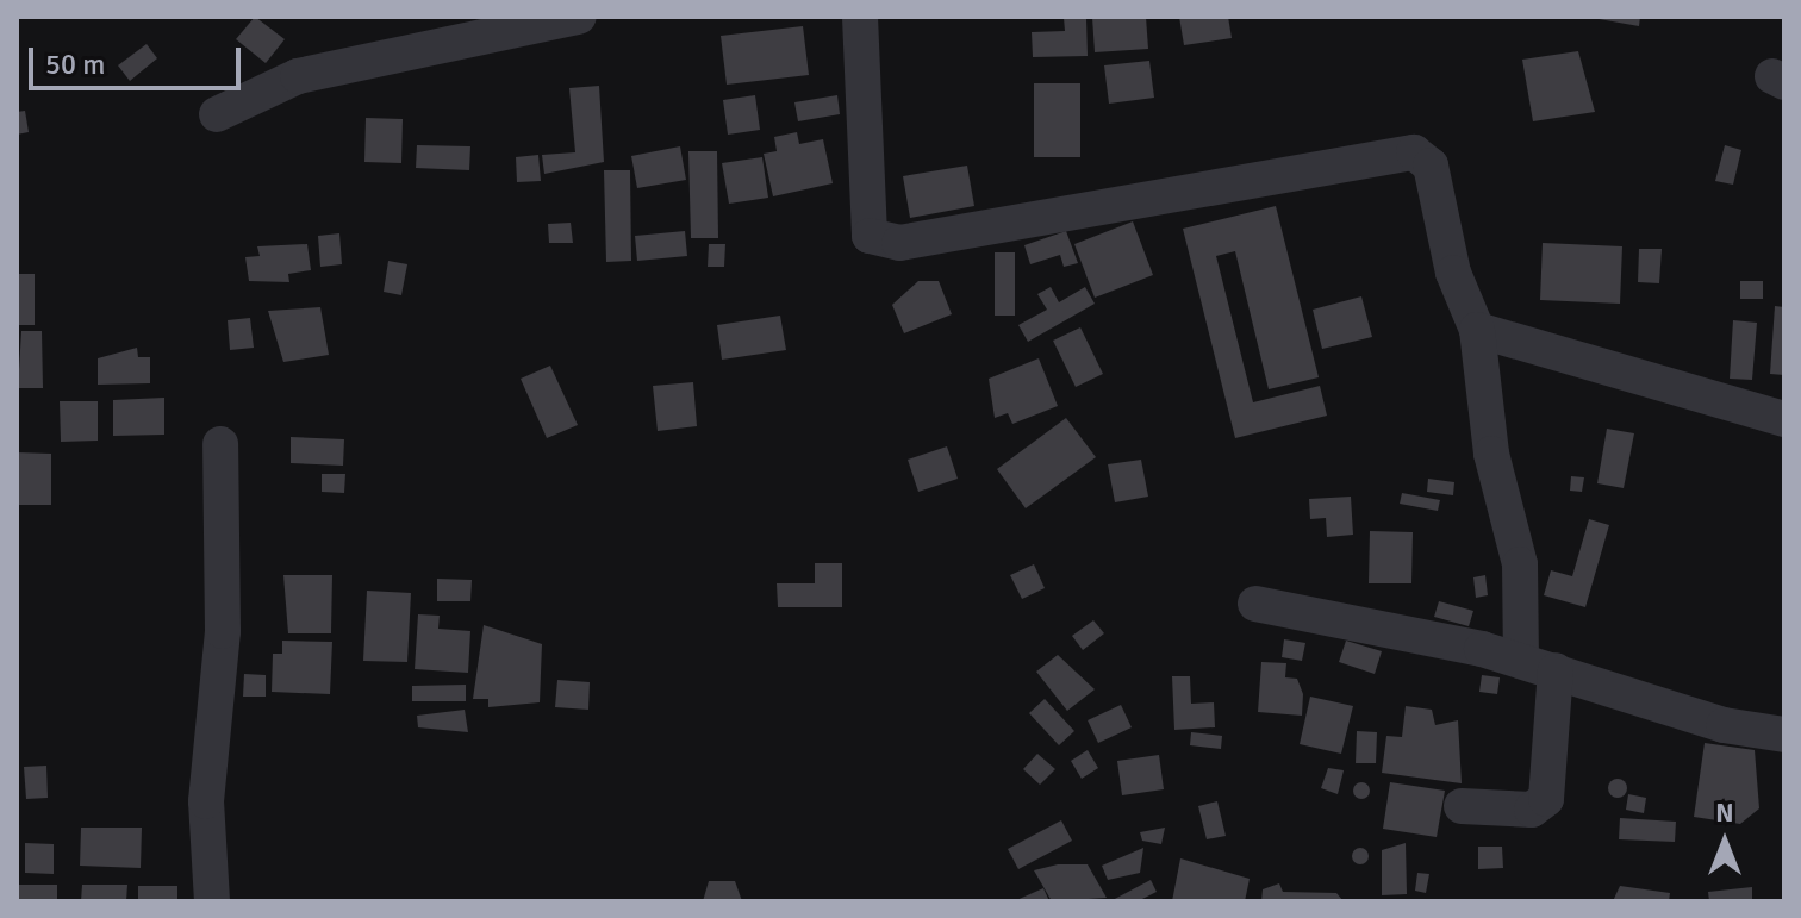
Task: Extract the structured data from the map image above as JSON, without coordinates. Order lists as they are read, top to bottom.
{
  "scale_bar": "50 m",
  "north": "top"
}
